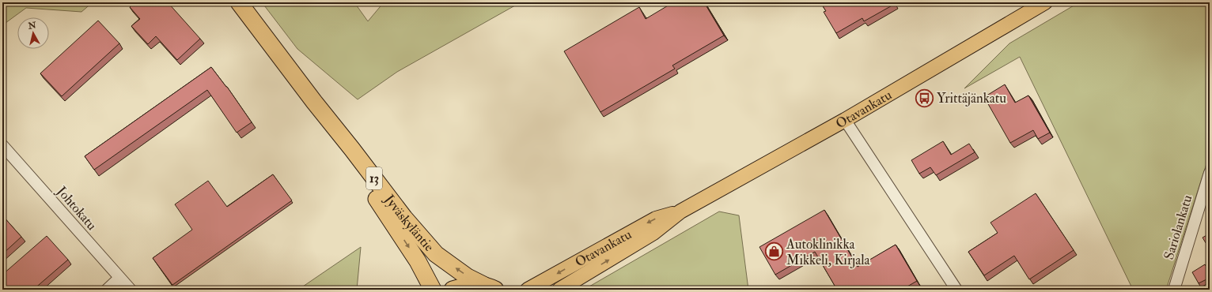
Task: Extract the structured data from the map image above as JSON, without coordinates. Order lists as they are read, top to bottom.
{
  "streets": {
    "highway": ["13", "Jyväskyläntie"],
    "main road": ["Otavankatu"],
    "street": ["Johtokatu", "Sariolankatu"]
  },
  "crossings": [
    ["13", "Jyväskyläntie"]
  ],
  "places": {
    "bus stop": ["Yrittäjänkatu"],
    "shop": ["Autoklinikka Mikkeli, Kirjala"]
  },
  "north": "top"
}
